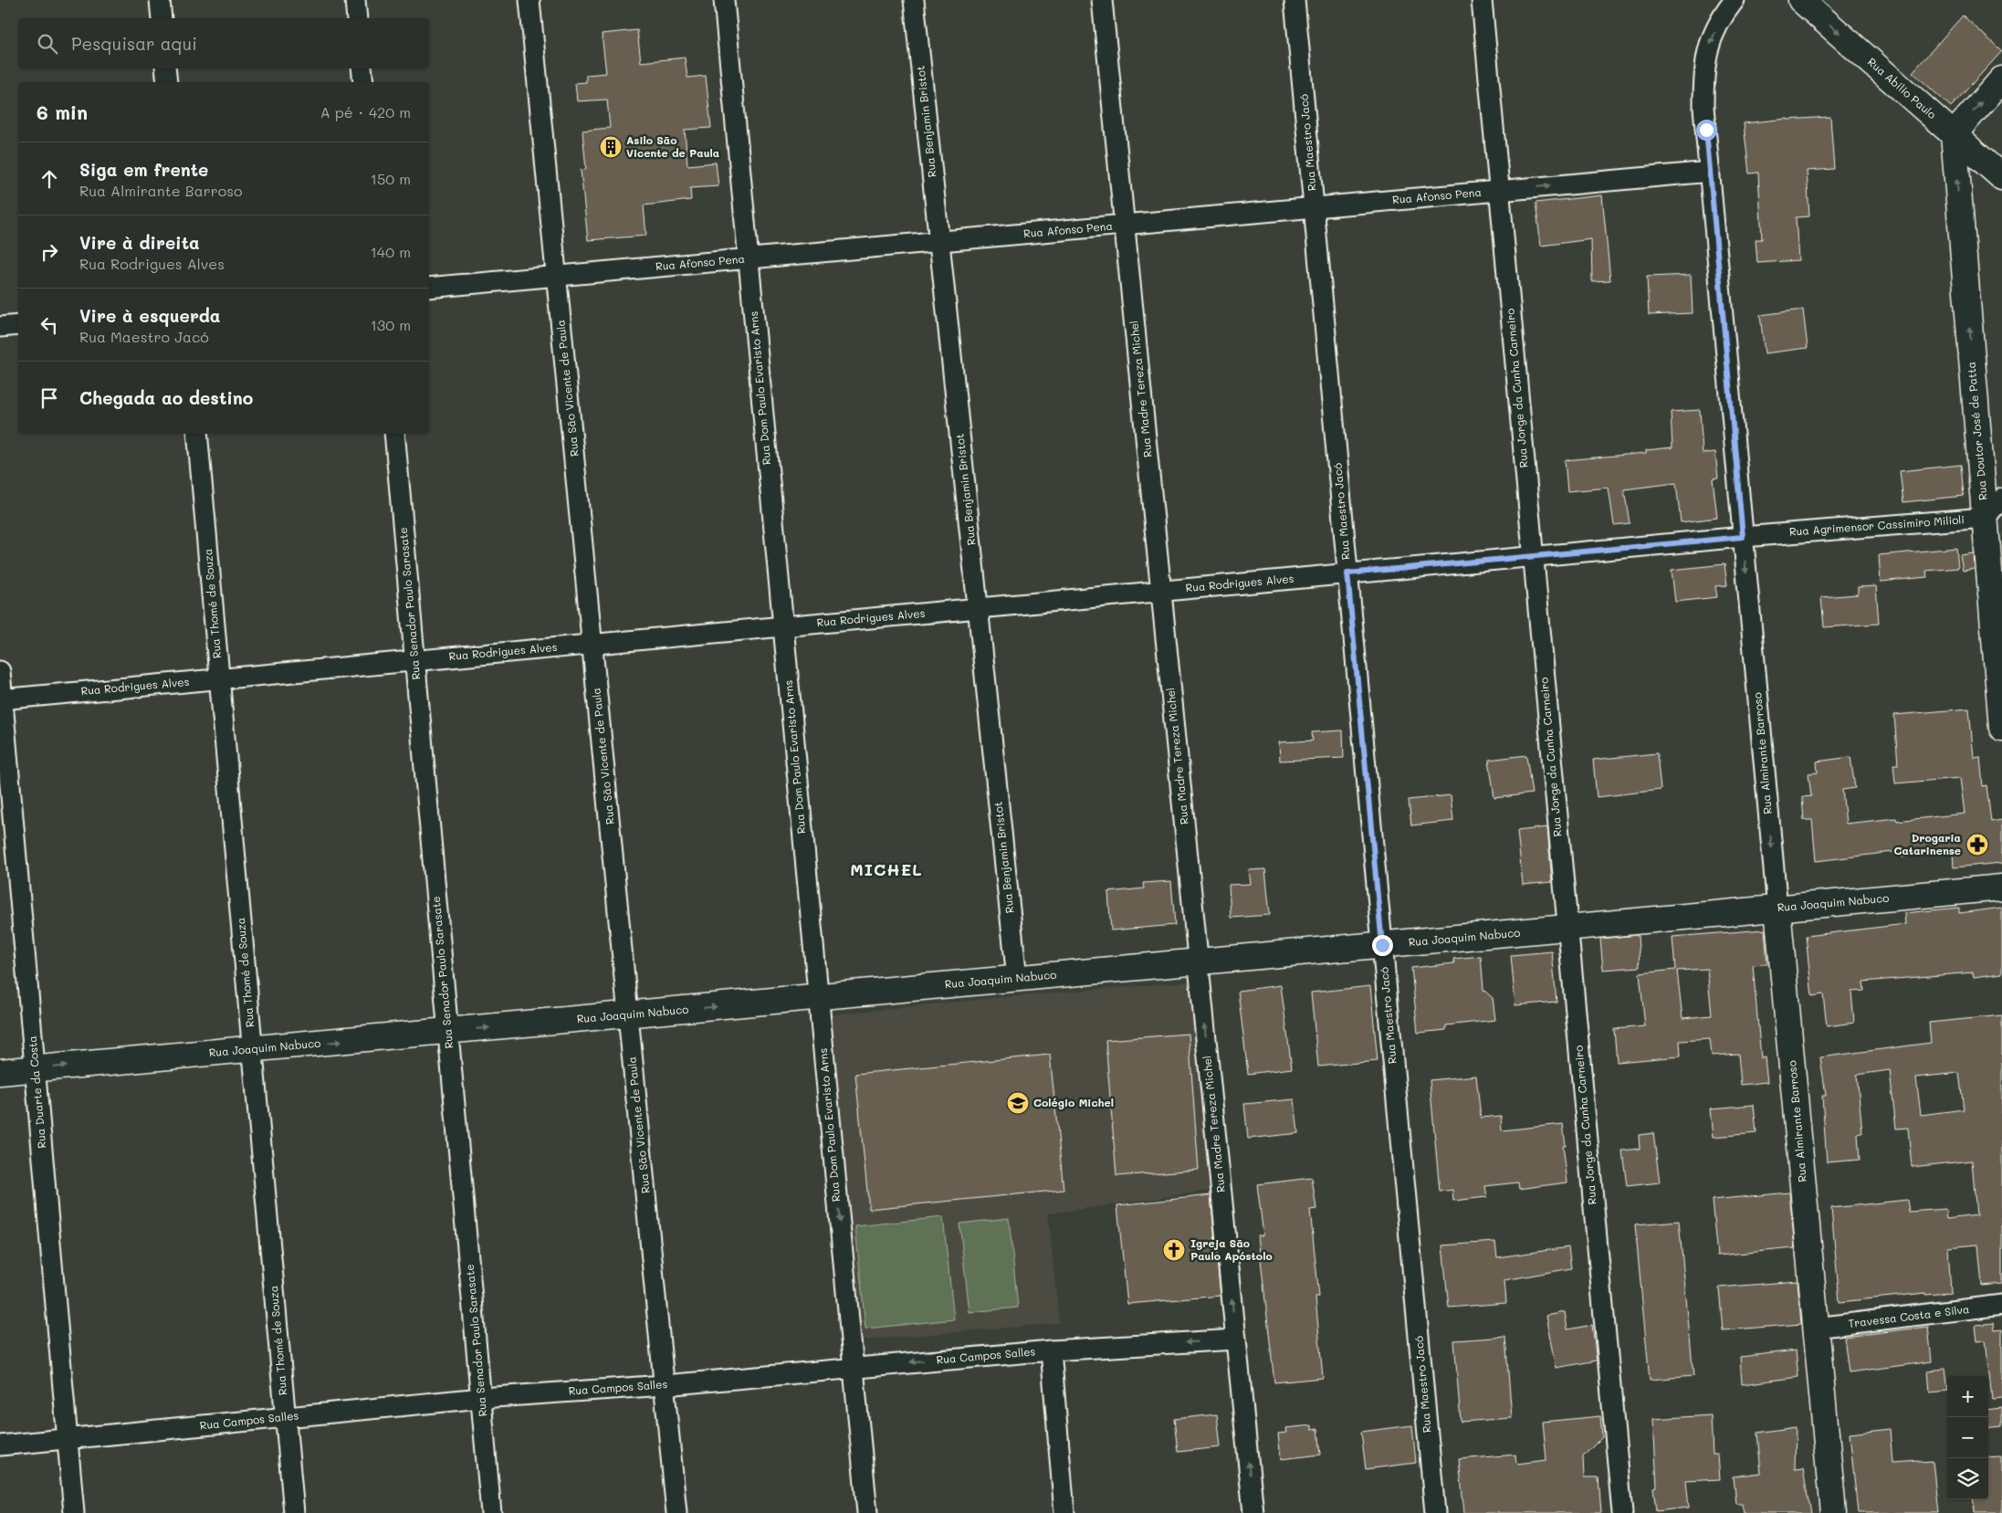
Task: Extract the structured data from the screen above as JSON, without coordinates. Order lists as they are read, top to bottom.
{
  "streets": {
    "main road": [
      "Rua Abílio Paulo",
      "Rua Doutor José de Patta",
      "Rua Almirante Barroso",
      "Rua Joaquim Nabuco"
    ],
    "street": [
      "Rua Benjamin Bristot",
      "Rua Maestro Jacó",
      "Rua Afonso Pena",
      "Rua São Vicente de Paula",
      "Rua Dom Paulo Evaristo Arns",
      "Rua Jorge da Cunha Carneiro",
      "Rua Madre Tereza Michel",
      "Rua Agrimensor Cassimiro Milioli",
      "Rua Rodrigues Alves",
      "Rua Thomé de Souza",
      "Rua Senador Paulo Sarasate",
      "Rua Duarte da Costa",
      "Travessa Costa e Silva",
      "Rua Campos Salles"
    ]
  },
  "crossings": [
    ["Rua Abílio Paulo", "Rua Doutor José de Patta"],
    ["Rua Benjamin Bristot", "Rua Afonso Pena"],
    ["Rua Benjamin Bristot", "Rua Rodrigues Alves"],
    ["Rua Benjamin Bristot", "Rua Joaquim Nabuco"],
    ["Rua Maestro Jacó", "Rua Afonso Pena"],
    ["Rua Maestro Jacó", "Rua Rodrigues Alves"],
    ["Rua Maestro Jacó", "Rua Joaquim Nabuco"],
    ["Rua Afonso Pena", "Rua São Vicente de Paula"],
    ["Rua Afonso Pena", "Rua Dom Paulo Evaristo Arns"],
    ["Rua Afonso Pena", "Rua Jorge da Cunha Carneiro"],
    ["Rua Afonso Pena", "Rua Madre Tereza Michel"],
    ["Rua Afonso Pena", "Rua Almirante Barroso"],
    ["Rua São Vicente de Paula", "Rua Rodrigues Alves"],
    ["Rua São Vicente de Paula", "Rua Joaquim Nabuco"],
    ["Rua São Vicente de Paula", "Rua Campos Salles"],
    ["Rua Dom Paulo Evaristo Arns", "Rua Rodrigues Alves"],
    ["Rua Dom Paulo Evaristo Arns", "Rua Joaquim Nabuco"],
    ["Rua Dom Paulo Evaristo Arns", "Rua Campos Salles"],
    ["Rua Jorge da Cunha Carneiro", "Rua Rodrigues Alves"],
    ["Rua Jorge da Cunha Carneiro", "Rua Joaquim Nabuco"],
    ["Rua Madre Tereza Michel", "Rua Rodrigues Alves"],
    ["Rua Madre Tereza Michel", "Rua Joaquim Nabuco"],
    ["Rua Madre Tereza Michel", "Rua Campos Salles"],
    ["Rua Doutor José de Patta", "Rua Agrimensor Cassimiro Milioli"],
    ["Rua Agrimensor Cassimiro Milioli", "Rua Rodrigues Alves"],
    ["Rua Agrimensor Cassimiro Milioli", "Rua Almirante Barroso"],
    ["Rua Rodrigues Alves", "Rua Thomé de Souza"],
    ["Rua Rodrigues Alves", "Rua Senador Paulo Sarasate"],
    ["Rua Rodrigues Alves", "Rua Almirante Barroso"],
    ["Rua Rodrigues Alves", "Rua Duarte da Costa"],
    ["Rua Thomé de Souza", "Rua Joaquim Nabuco"],
    ["Rua Thomé de Souza", "Rua Campos Salles"],
    ["Rua Senador Paulo Sarasate", "Rua Joaquim Nabuco"],
    ["Rua Senador Paulo Sarasate", "Rua Campos Salles"],
    ["Rua Almirante Barroso", "Rua Joaquim Nabuco"],
    ["Rua Almirante Barroso", "Travessa Costa e Silva"],
    ["Rua Joaquim Nabuco", "Rua Duarte da Costa"],
    ["Rua Duarte da Costa", "Rua Campos Salles"]
  ],
  "one_way": [
    "Rua Abílio Paulo",
    "Rua Madre Tereza Michel",
    "Rua Doutor José de Patta",
    "Rua Almirante Barroso",
    "Rua Joaquim Nabuco"
  ],
  "districts": ["MICHEL"],
  "places": {
    "building": ["Asilo São Vicente de Paula"],
    "pharmacy": ["Drogaria Catarinense"],
    "school or university": ["Colégio Michel"],
    "church": ["Igreja São Paulo Apóstolo"]
  },
  "page": {
    "search": "Pesquisar aqui",
    "heading": ["6 min", "A pé · 420 m"],
    "list": [
      ["Siga em frente", "Rua Almirante Barroso", "150 m"],
      ["Vire à direita", "Rua Rodrigues Alves", "140 m"],
      ["Vire à esquerda", "Rua Maestro Jacó", "130 m"],
      "Chegada ao destino"
    ],
    "map_buttons": ["+", "−"]
  }
}
